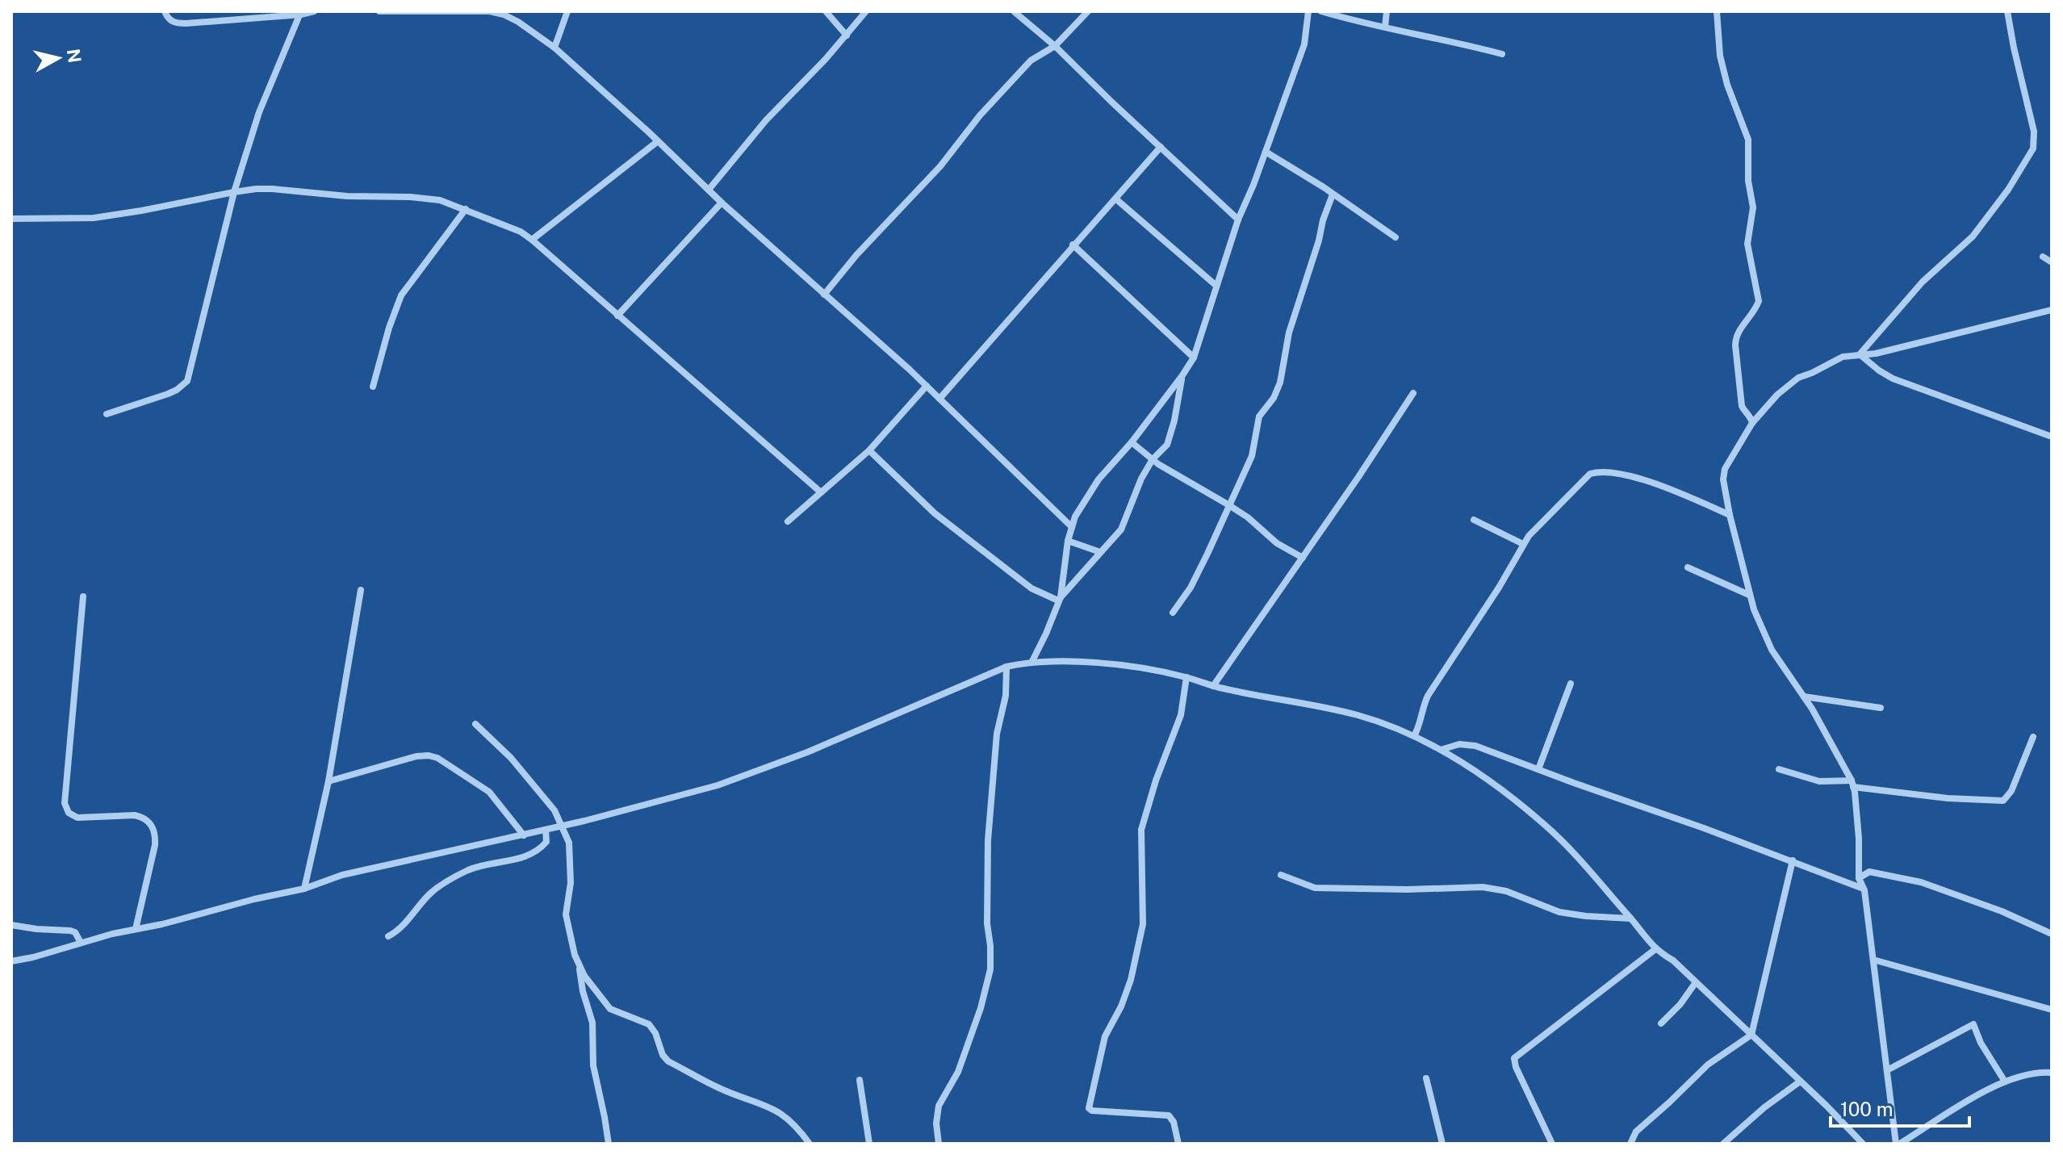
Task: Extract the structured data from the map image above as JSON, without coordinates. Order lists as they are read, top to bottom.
{
  "scale_bar": "100 m",
  "north": "right"
}
